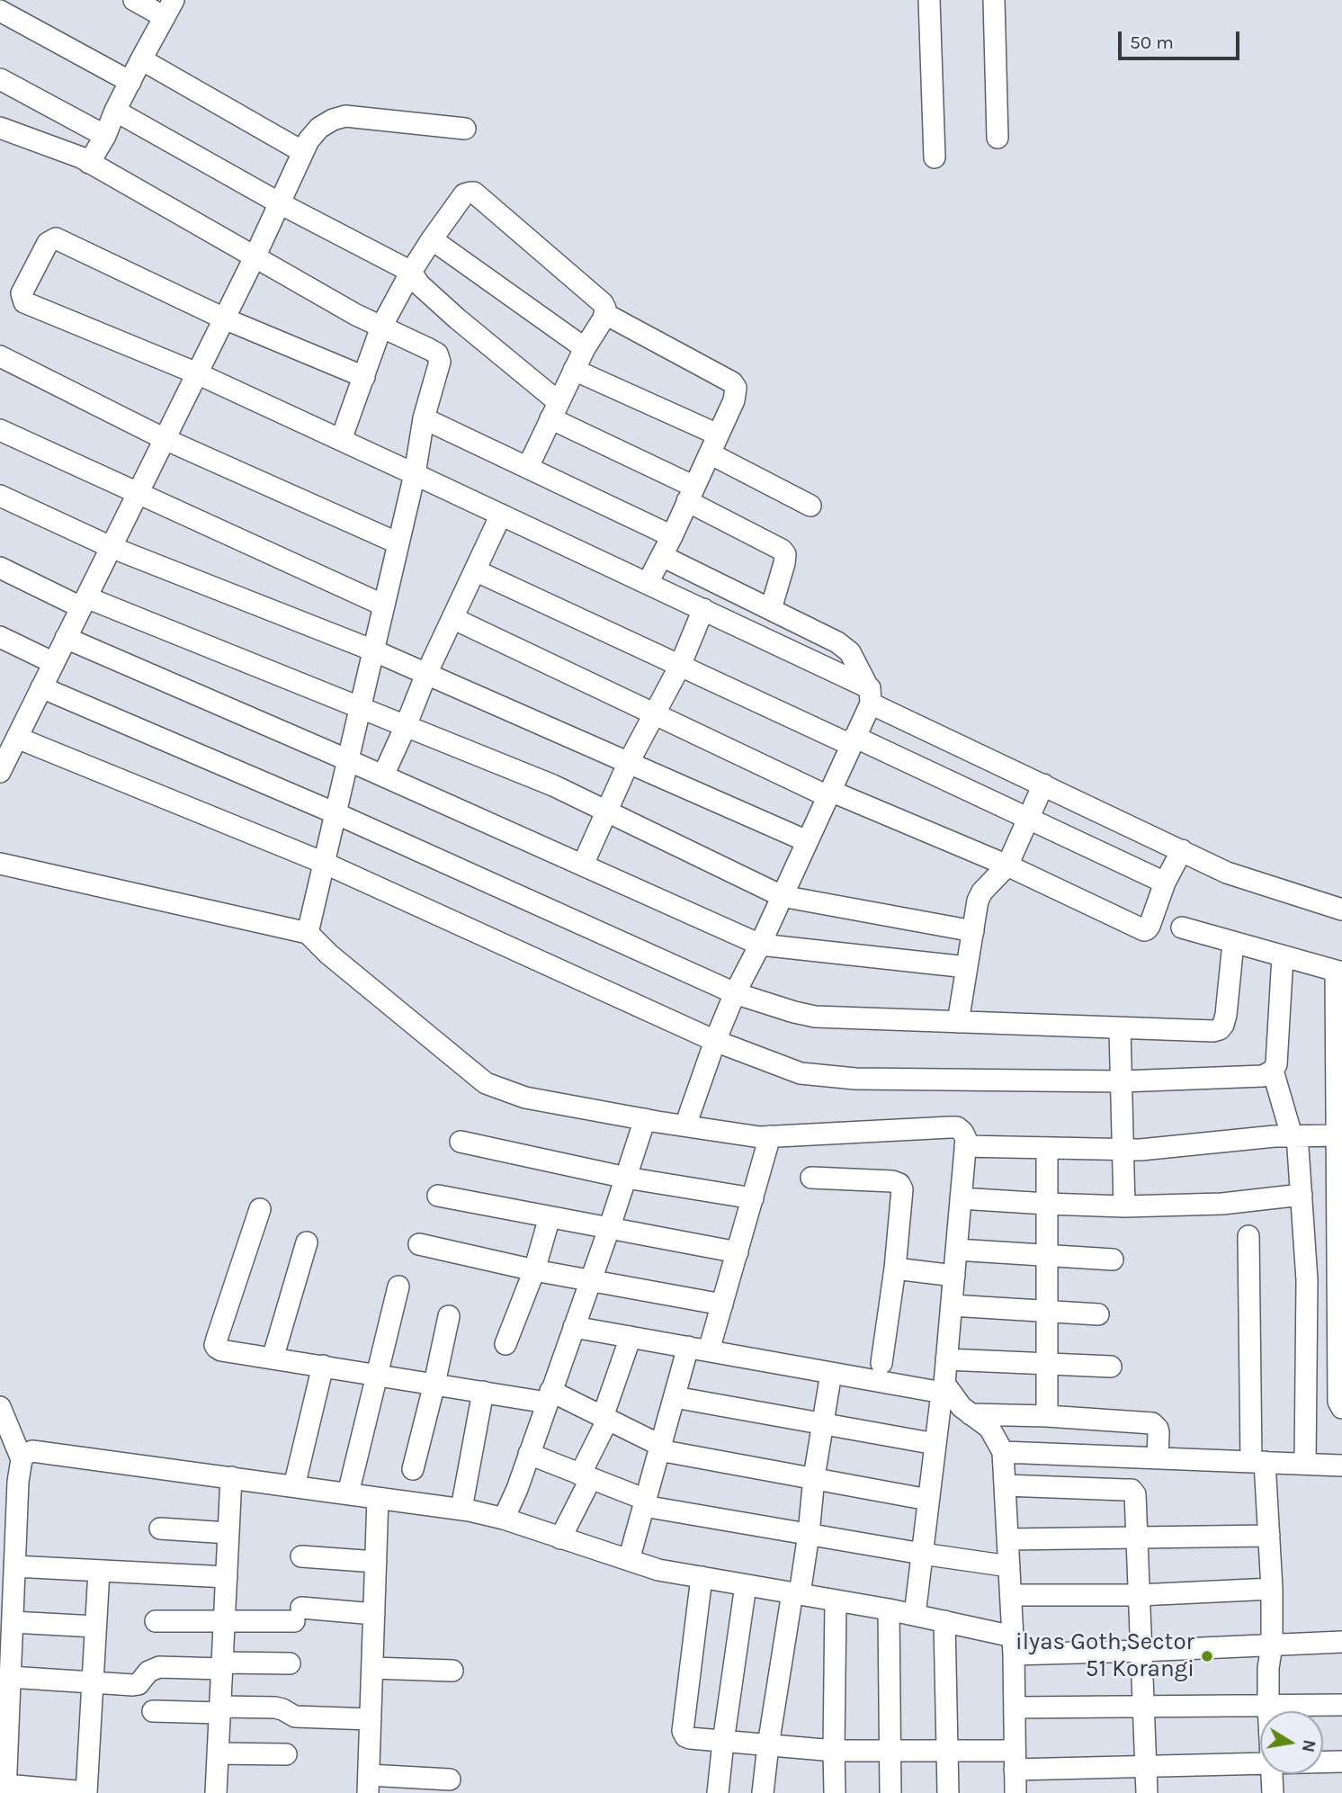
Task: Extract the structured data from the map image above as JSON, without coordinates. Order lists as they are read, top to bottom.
{
  "places": ["ilyas Goth,Sector 51 Korangi"],
  "scale_bar": "50 m",
  "north": "right"
}
